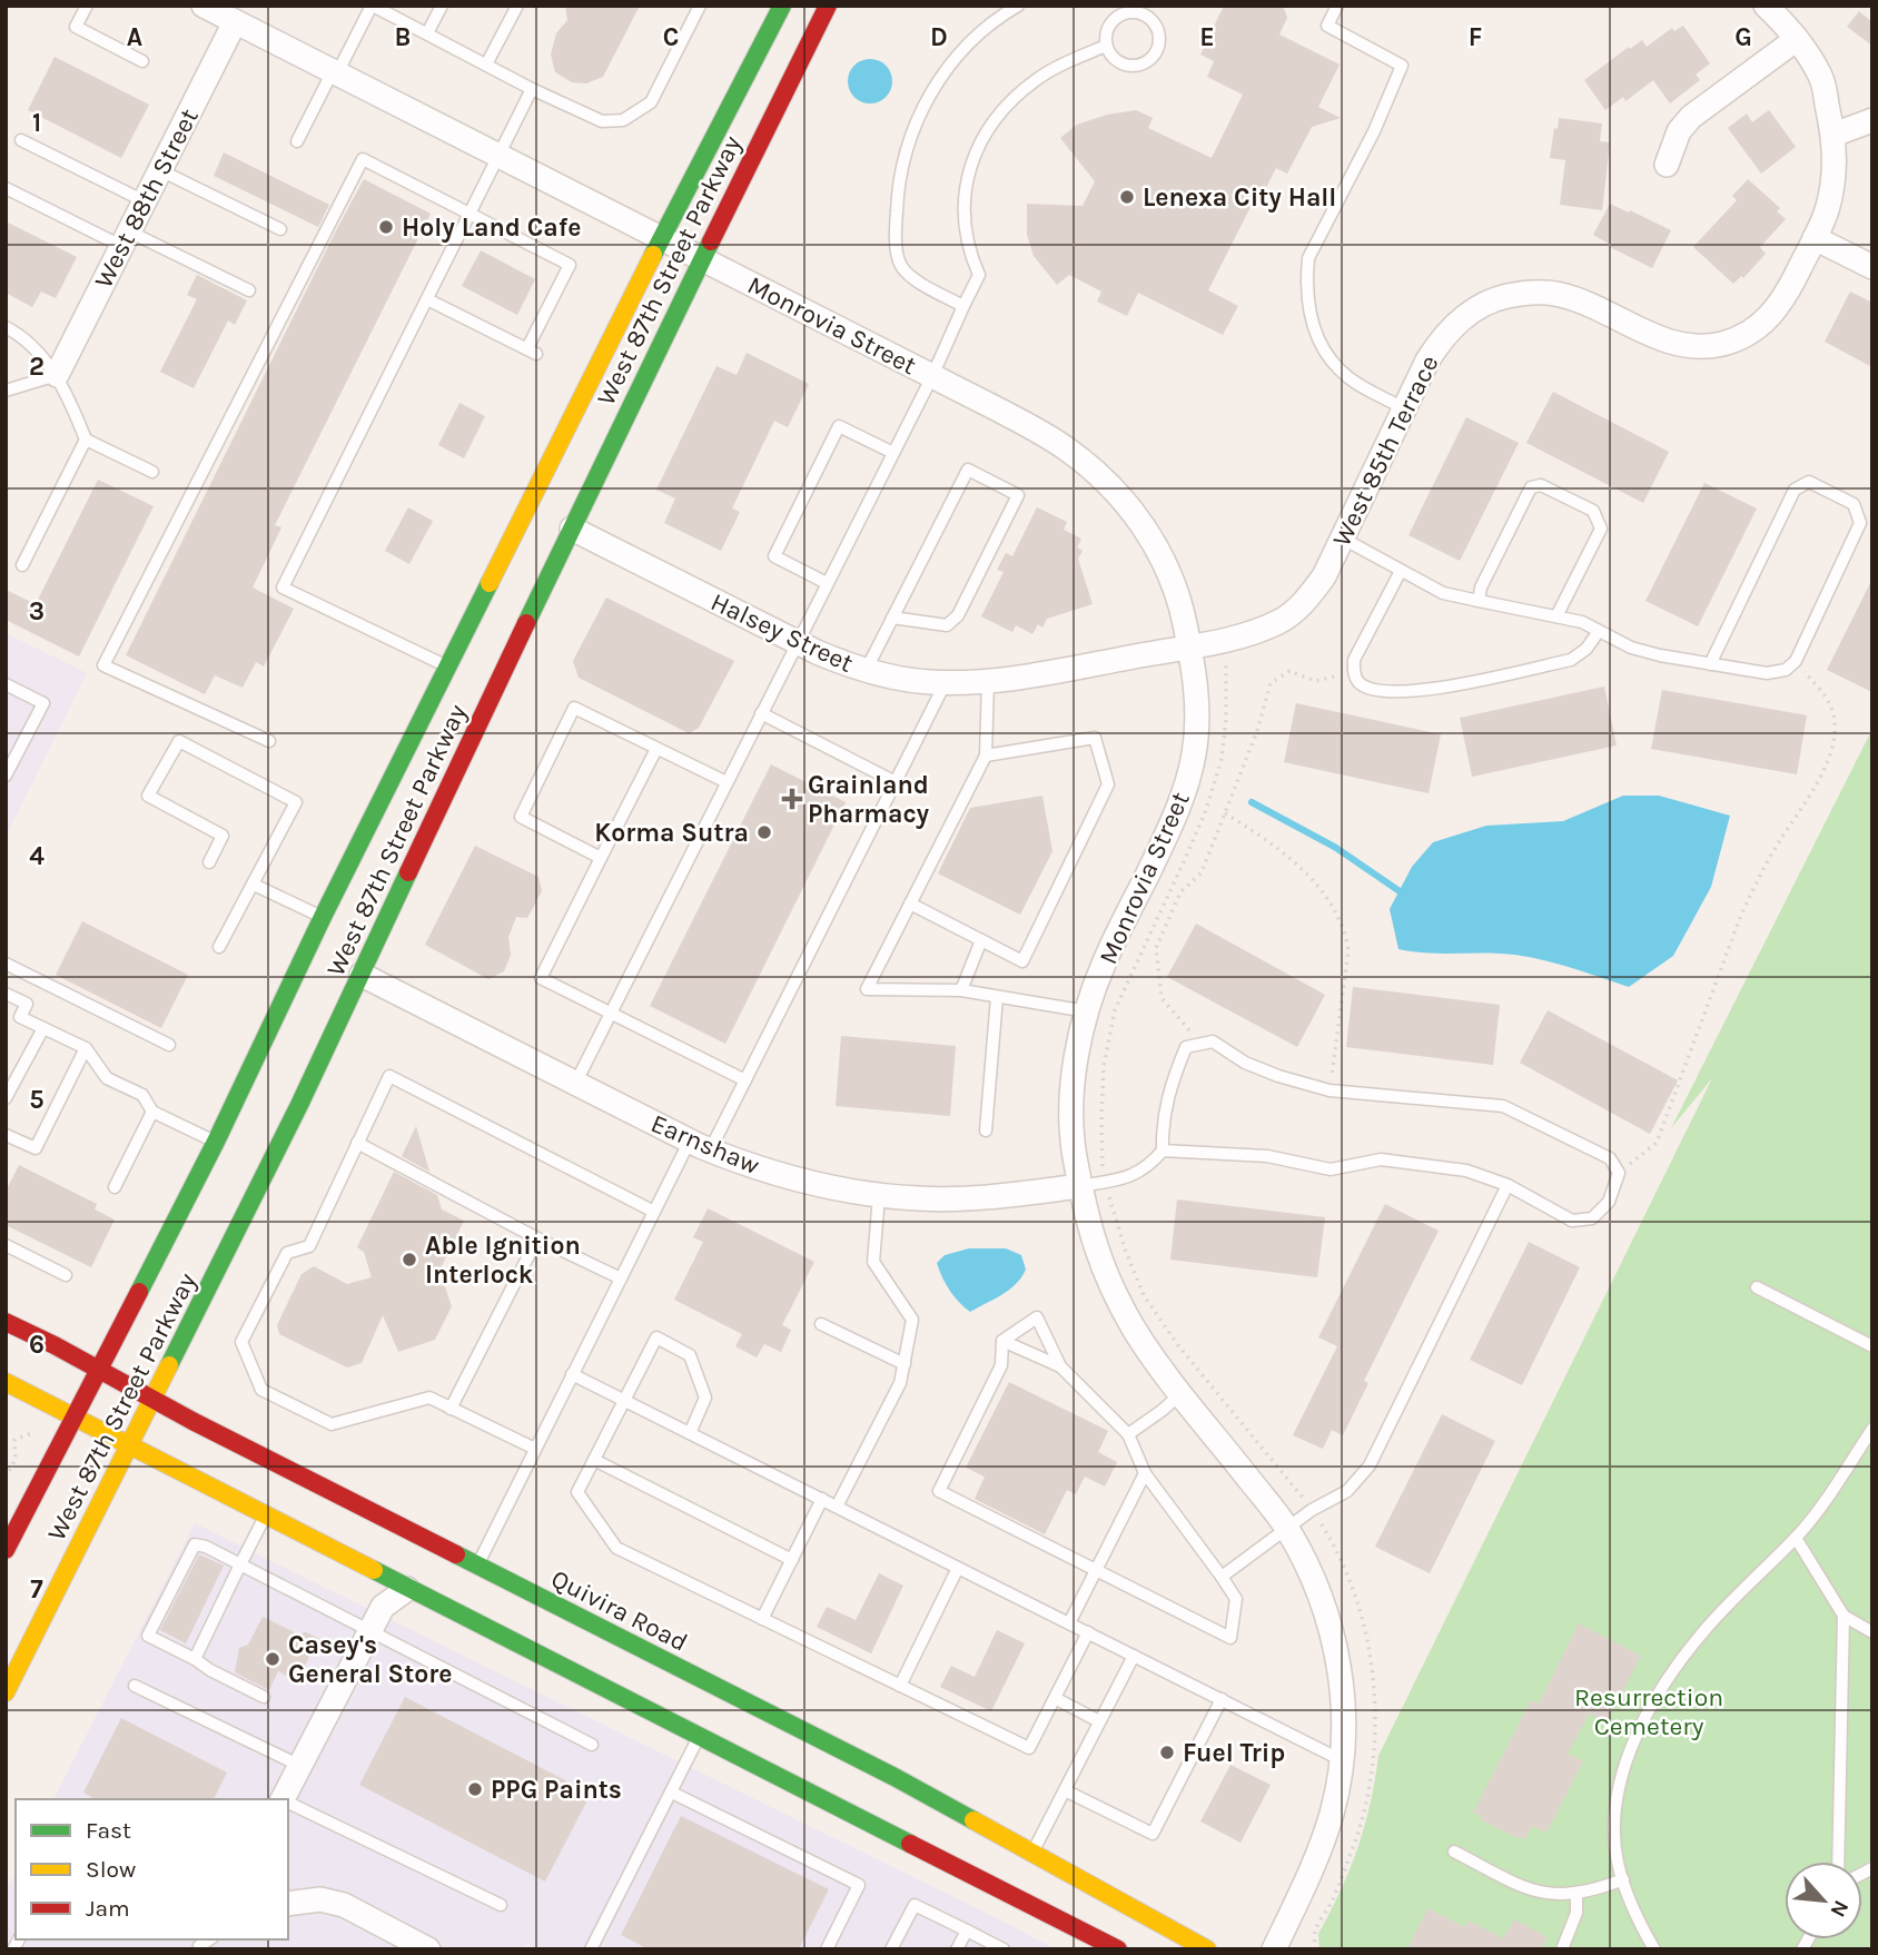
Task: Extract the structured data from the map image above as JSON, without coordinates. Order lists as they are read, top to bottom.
{
  "streets": {
    "main road": ["West 87th Street Parkway", "Quivira Road"],
    "street": [
      "West 88th Street",
      "Monrovia Street",
      "West 85th Terrace",
      "Halsey Street",
      "Earnshaw"
    ]
  },
  "crossings": [
    ["West 88th Street", "Monrovia Street"],
    ["West 87th Street Parkway", "Monrovia Street"],
    ["West 87th Street Parkway", "Halsey Street"],
    ["West 87th Street Parkway", "Earnshaw"],
    ["Monrovia Street", "West 85th Terrace"],
    ["Monrovia Street", "Halsey Street"],
    ["Monrovia Street", "Earnshaw"],
    ["West 85th Terrace", "Halsey Street"]
  ],
  "parks": ["Resurrection Cemetery"],
  "places": {
    "other": [
      "Lenexa City Hall",
      "Holy Land Cafe",
      "Korma Sutra",
      "Able Ignition Interlock",
      "Casey's General Store",
      "Fuel Trip",
      "PPG Paints"
    ],
    "health": ["Grainland Pharmacy"]
  },
  "legend": ["Fast", "Slow", "Jam"],
  "north": "bottom right",
  "grid": {
    "columns": [
      "A",
      "B",
      "C",
      "D",
      "E",
      "F",
      "G"
    ],
    "rows": [
      "1",
      "2",
      "3",
      "4",
      "5",
      "6",
      "7"
    ]
  }
}
